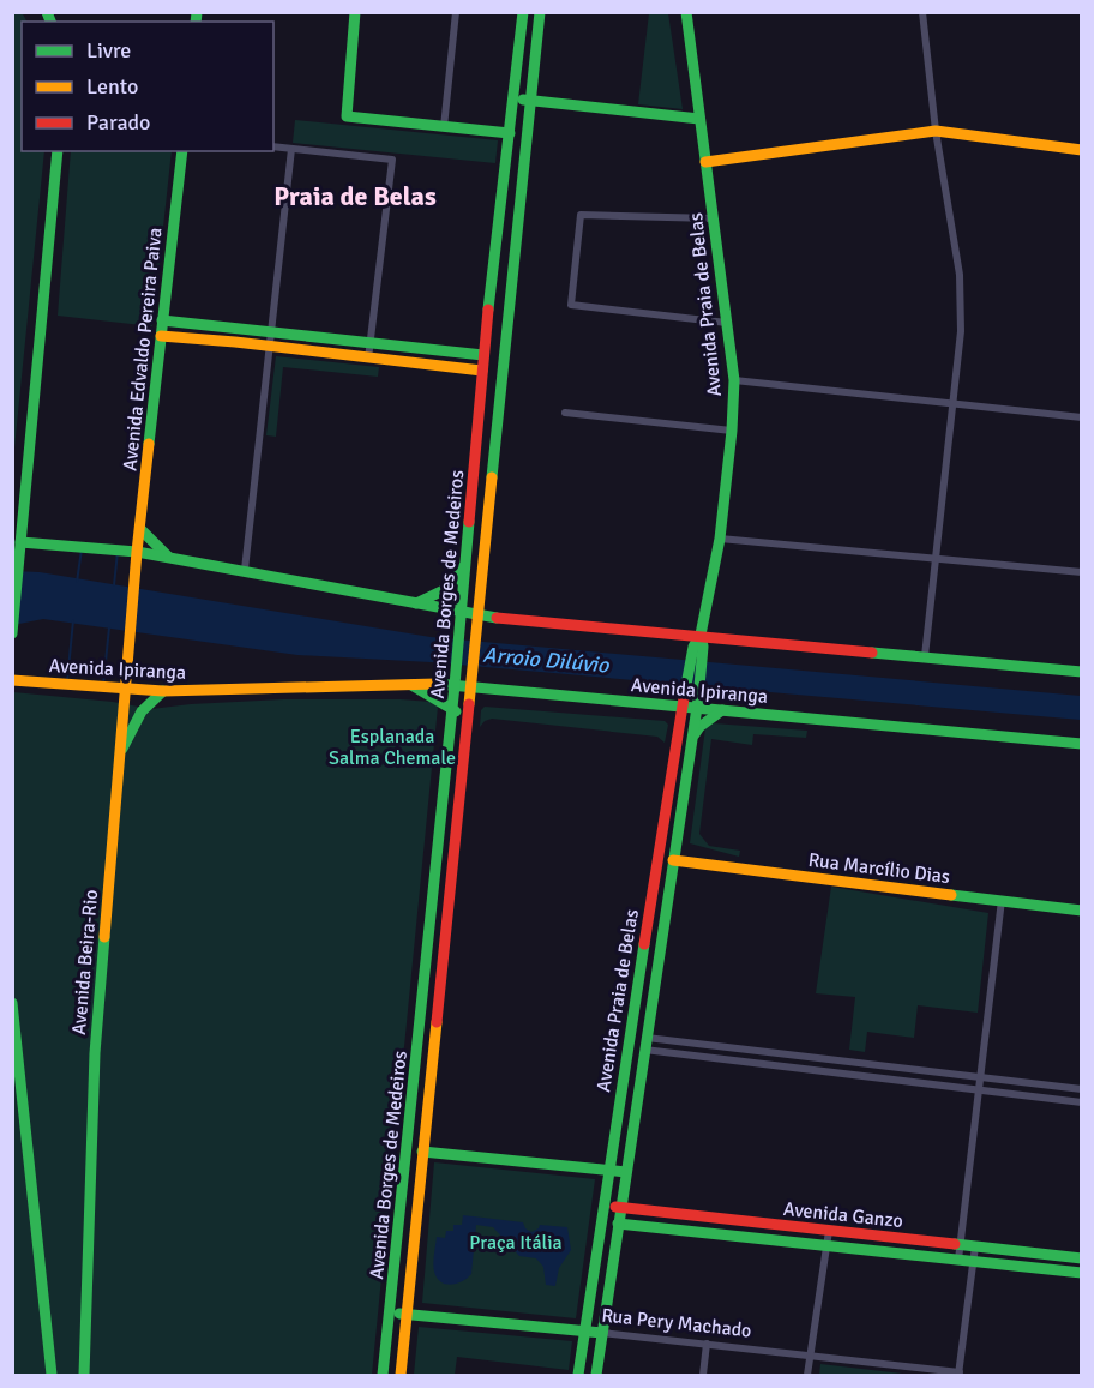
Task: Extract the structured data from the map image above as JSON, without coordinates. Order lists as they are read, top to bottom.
{
  "streets": {
    "main road": [
      "Avenida Praia de Belas",
      "Avenida Edvaldo Pereira Paiva",
      "Avenida Borges de Medeiros",
      "Avenida Ipiranga",
      "Rua Marcílio Dias",
      "Avenida Beira-Rio",
      "Avenida Ganzo",
      "Rua Pery Machado"
    ]
  },
  "crossings": [
    ["Avenida Praia de Belas", "Avenida Ipiranga"],
    ["Avenida Praia de Belas", "Rua Marcílio Dias"],
    ["Avenida Praia de Belas", "Avenida Ganzo"],
    ["Avenida Praia de Belas", "Rua Pery Machado"],
    ["Avenida Edvaldo Pereira Paiva", "Avenida Beira-Rio"],
    ["Avenida Borges de Medeiros", "Avenida Ipiranga"],
    ["Avenida Borges de Medeiros", "Rua Pery Machado"],
    ["Avenida Ipiranga", "Avenida Beira-Rio"]
  ],
  "districts": ["Praia de Belas"],
  "water": ["Arroio Dilúvio"],
  "parks": ["Esplanada Salma Chemale", "Praça Itália"],
  "legend": ["Livre", "Lento", "Parado"]
}
